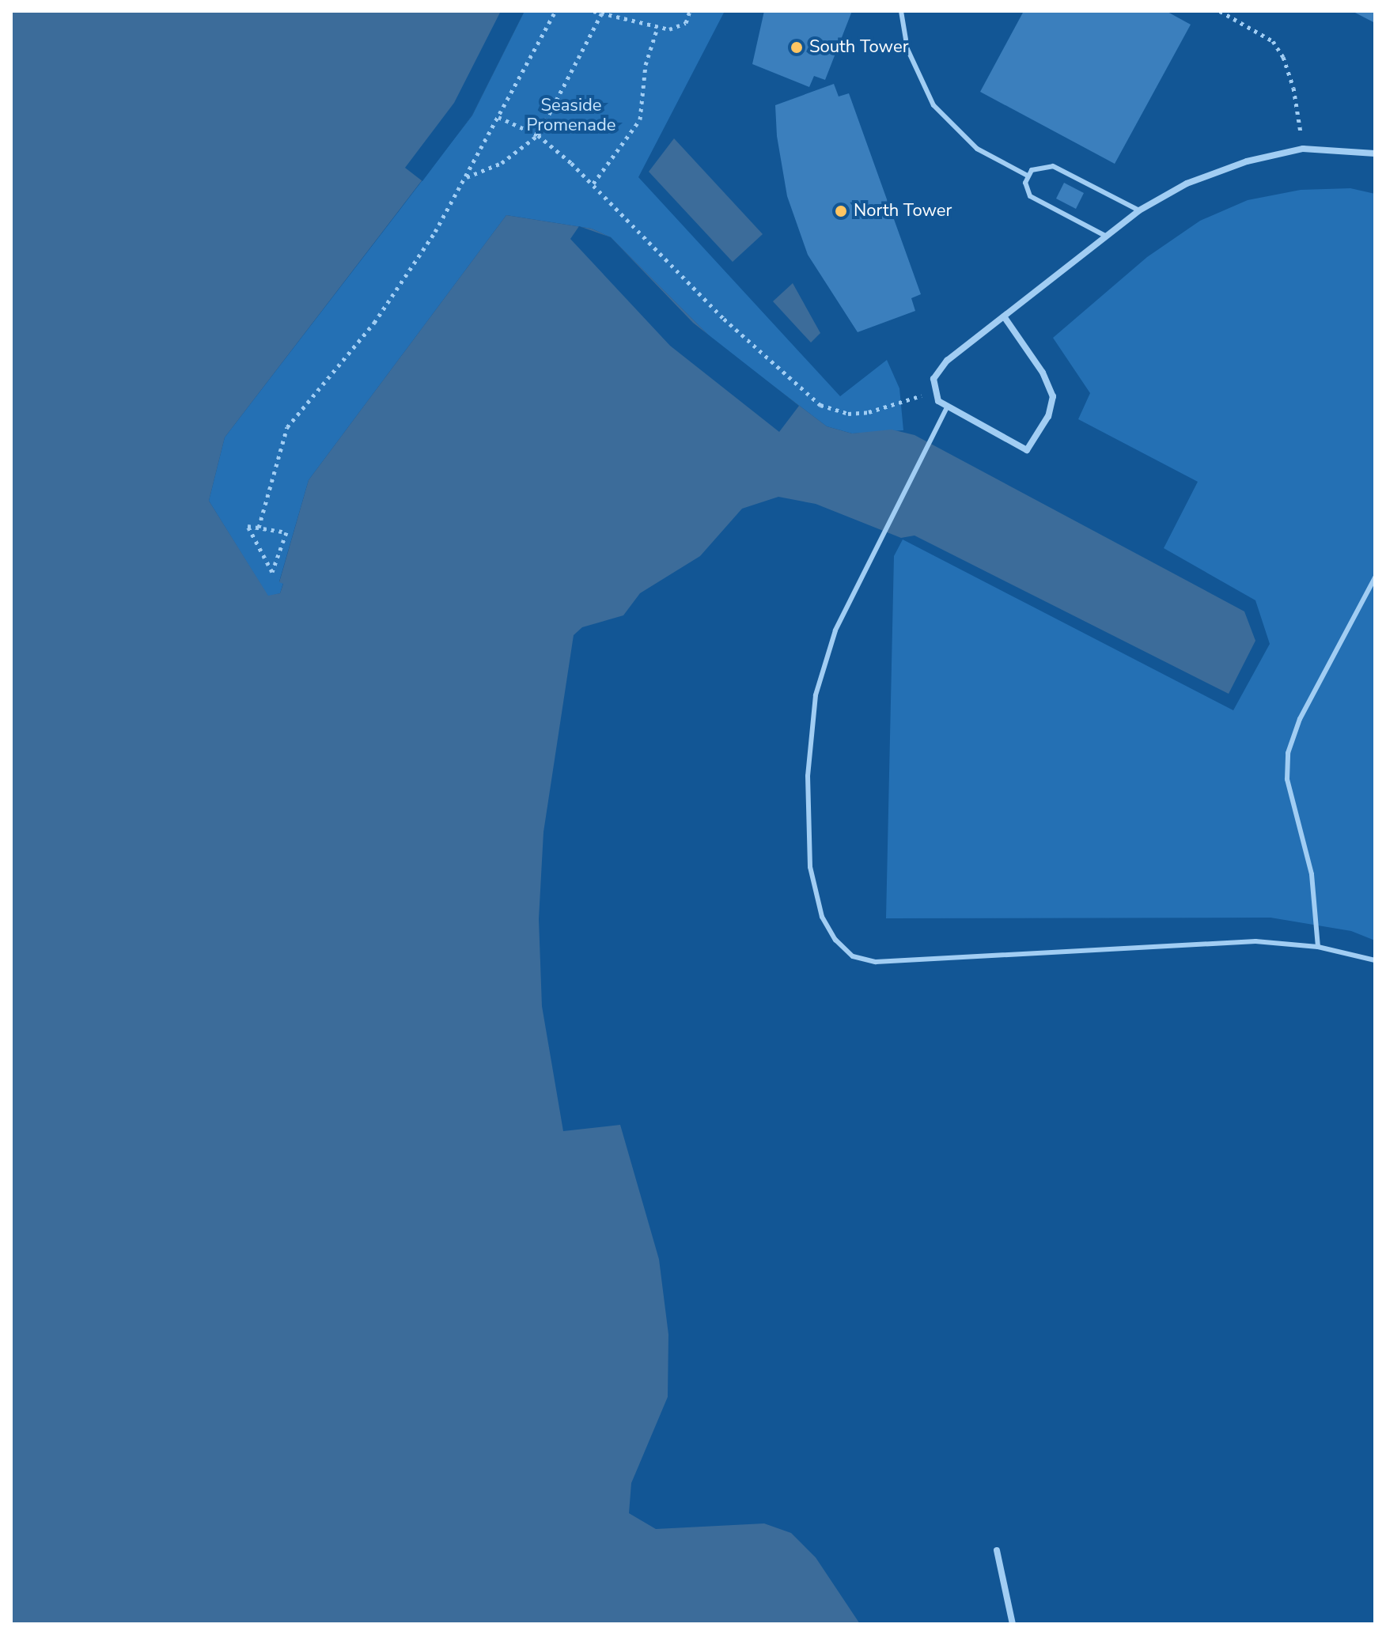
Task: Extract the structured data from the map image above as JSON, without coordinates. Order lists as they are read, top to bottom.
{
  "parks": ["Seaside Promenade"],
  "places": ["South Tower", "North Tower"]
}
